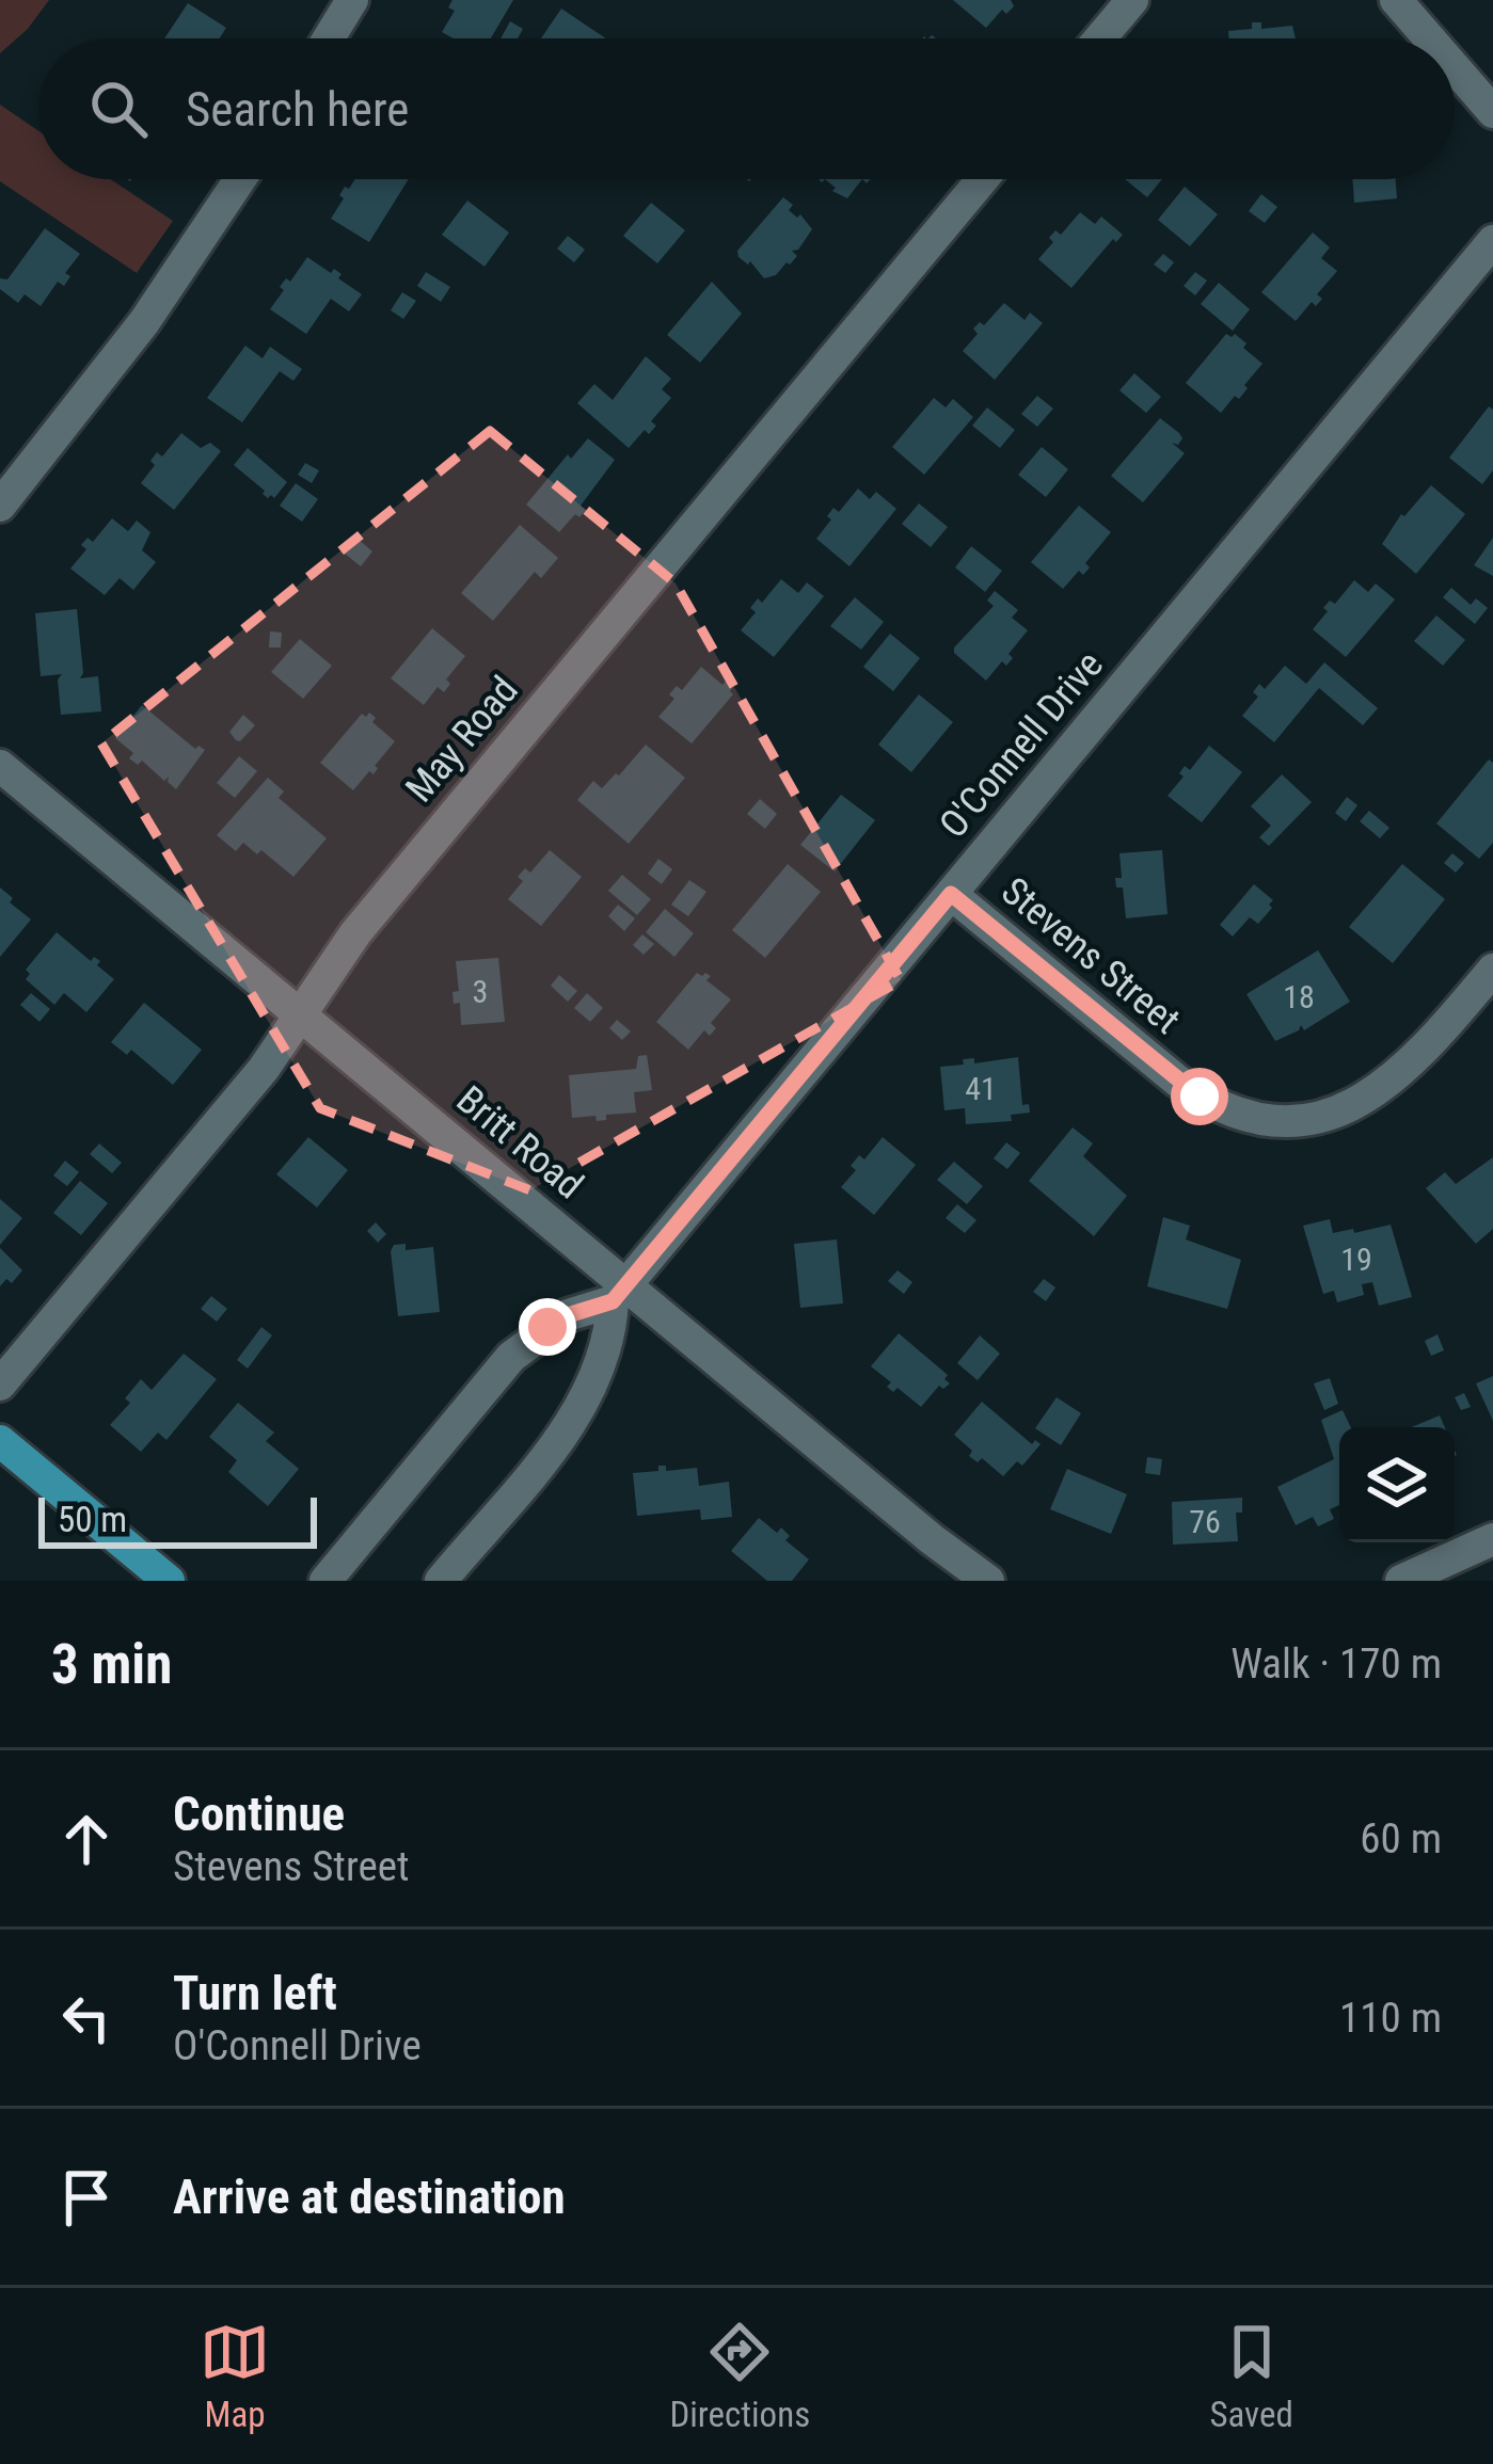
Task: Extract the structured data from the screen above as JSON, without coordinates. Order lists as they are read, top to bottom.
{
  "streets": {
    "street": [
      "May Road",
      "O'Connell Drive",
      "Stevens Street",
      "Britt Road"
    ]
  },
  "crossings": [
    ["May Road", "Britt Road"],
    ["O'Connell Drive", "Stevens Street"],
    ["O'Connell Drive", "Britt Road"]
  ],
  "house_numbers": [
    "3",
    "18",
    "41",
    "19",
    "76"
  ],
  "scale_bar": "50 m",
  "page": {
    "search": "Search here",
    "scale": "50 m",
    "heading": ["3 min", "Walk · 170 m"],
    "list": [
      ["Continue", "Stevens Street", "60 m"],
      ["Turn left", "O'Connell Drive", "110 m"],
      "Arrive at destination"
    ],
    "nav": ["Map", "Directions", "Saved"]
  }
}
